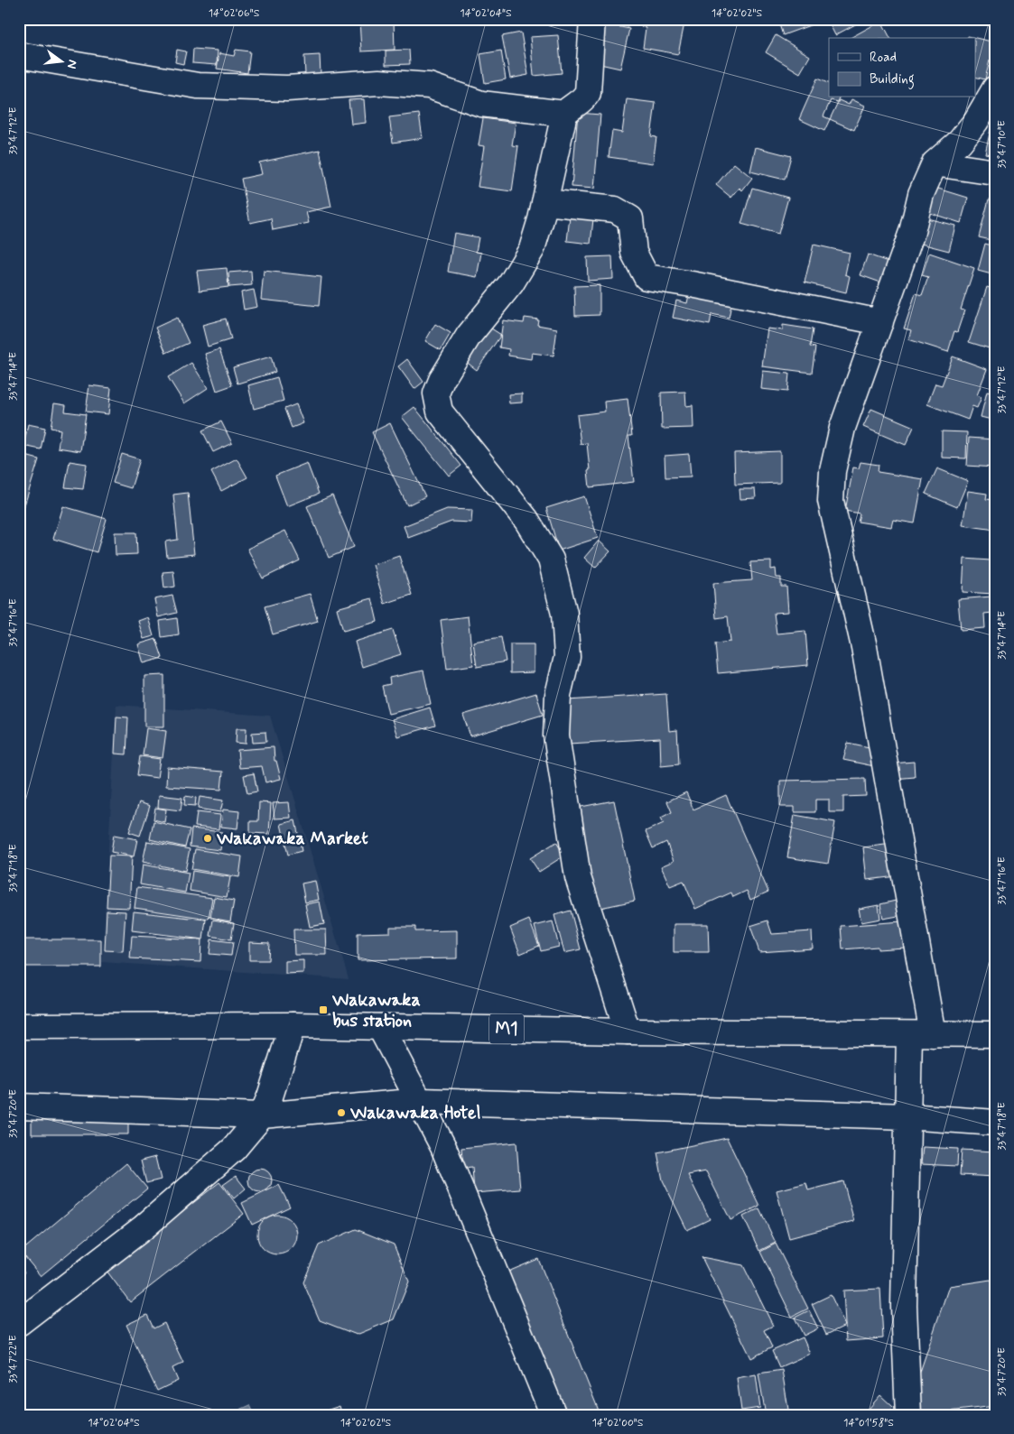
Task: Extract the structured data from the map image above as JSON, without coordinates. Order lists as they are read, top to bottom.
{
  "streets": {
    "main road": ["M1"]
  },
  "places": {
    "other": ["Wakawaka Market", "Wakawaka Hotel"],
    "transit": ["Wakawaka bus station"]
  },
  "legend": ["Road", "Building"],
  "north": "right",
  "coordinates": [
    "14°02'06\"S",
    "14°02'04\"S",
    "14°02'02\"S",
    "33°47'12\"E",
    "33°47'10\"E",
    "33°47'14\"E",
    "33°47'16\"E",
    "33°47'18\"E",
    "33°47'20\"E",
    "33°47'22\"E",
    "14°02'00\"S",
    "14°01'58\"S"
  ]
}
